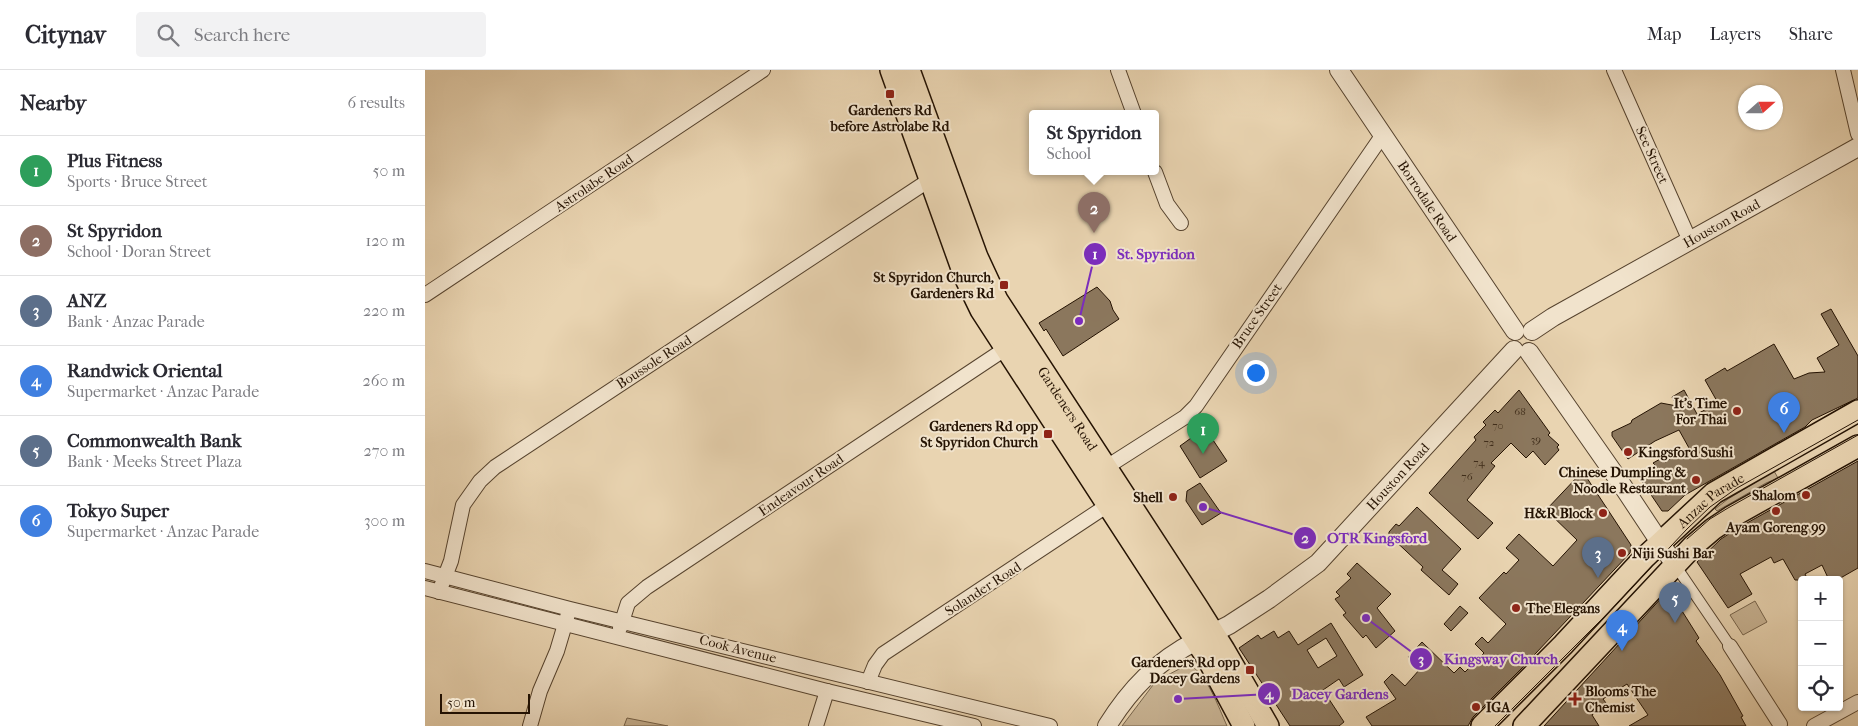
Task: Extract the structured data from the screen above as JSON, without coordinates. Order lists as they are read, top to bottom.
{
  "streets": {
    "main road": ["Gardeners Road", "Anzac Parade"],
    "street": [
      "See Street",
      "Astrolabe Road",
      "Borrodale Road",
      "Houston Road",
      "Bruce Street",
      "Boussole Road",
      "Endeavour Road",
      "Solander Road",
      "Cook Avenue"
    ]
  },
  "crossings": [
    ["See Street", "Houston Road"],
    ["Borrodale Road", "Houston Road"],
    ["Borrodale Road", "Bruce Street"],
    ["Houston Road", "Gardeners Road"],
    ["Bruce Street", "Gardeners Road"],
    ["Boussole Road", "Gardeners Road"],
    ["Boussole Road", "Cook Avenue"],
    ["Gardeners Road", "Endeavour Road"],
    ["Gardeners Road", "Solander Road"],
    ["Endeavour Road", "Cook Avenue"],
    ["Solander Road", "Cook Avenue"]
  ],
  "places": {
    "transit": [
      "Gardeners Rd before Astrolabe Rd",
      "St Spyridon Church, Gardeners Rd",
      "Gardeners Rd opp St Spyridon Church",
      "Gardeners Rd opp Dacey Gardens"
    ],
    "other": [
      "St. Spyridon",
      "It's Time For Thai",
      "Kingsford Sushi",
      "Chinese Dumpling & Noodle Restaurant",
      "Shalom",
      "Shell",
      "OTR Kingsford",
      "Ayam Goreng 99",
      "H&R Block",
      "Niji Sushi Bar",
      "The Elegans",
      "Kingsway Church",
      "Dacey Gardens",
      "IGA"
    ],
    "health": ["Blooms The Chemist"]
  },
  "house_numbers": [
    "68",
    "70",
    "39",
    "72",
    "74",
    "76"
  ],
  "scale_bar": "50 m",
  "north": "right",
  "page": {
    "header": "Citynav",
    "search": "Search here",
    "nav": ["Map", "Layers", "Share"],
    "heading": ["Nearby", "6 results"],
    "popup": ["St Spyridon", "School"],
    "list": [
      {
        "mark": "1",
        "name": "Plus Fitness",
        "note": "Sports · Bruce Street",
        "value": "50 m"
      },
      {
        "mark": "2",
        "name": "St Spyridon",
        "note": "School · Doran Street",
        "value": "120 m"
      },
      {
        "mark": "3",
        "name": "ANZ",
        "note": "Bank · Anzac Parade",
        "value": "220 m"
      },
      {
        "mark": "4",
        "name": "Randwick Oriental",
        "note": "Supermarket · Anzac Parade",
        "value": "260 m"
      },
      {
        "mark": "5",
        "name": "Commonwealth Bank",
        "note": "Bank · Meeks Street Plaza",
        "value": "270 m"
      },
      {
        "mark": "6",
        "name": "Tokyo Super",
        "note": "Supermarket · Anzac Parade",
        "value": "300 m"
      }
    ],
    "pins": [
      "2",
      "6",
      "1",
      "3",
      "5",
      "4"
    ],
    "map_buttons": ["+", "−"],
    "scale": "50 m"
  }
}
